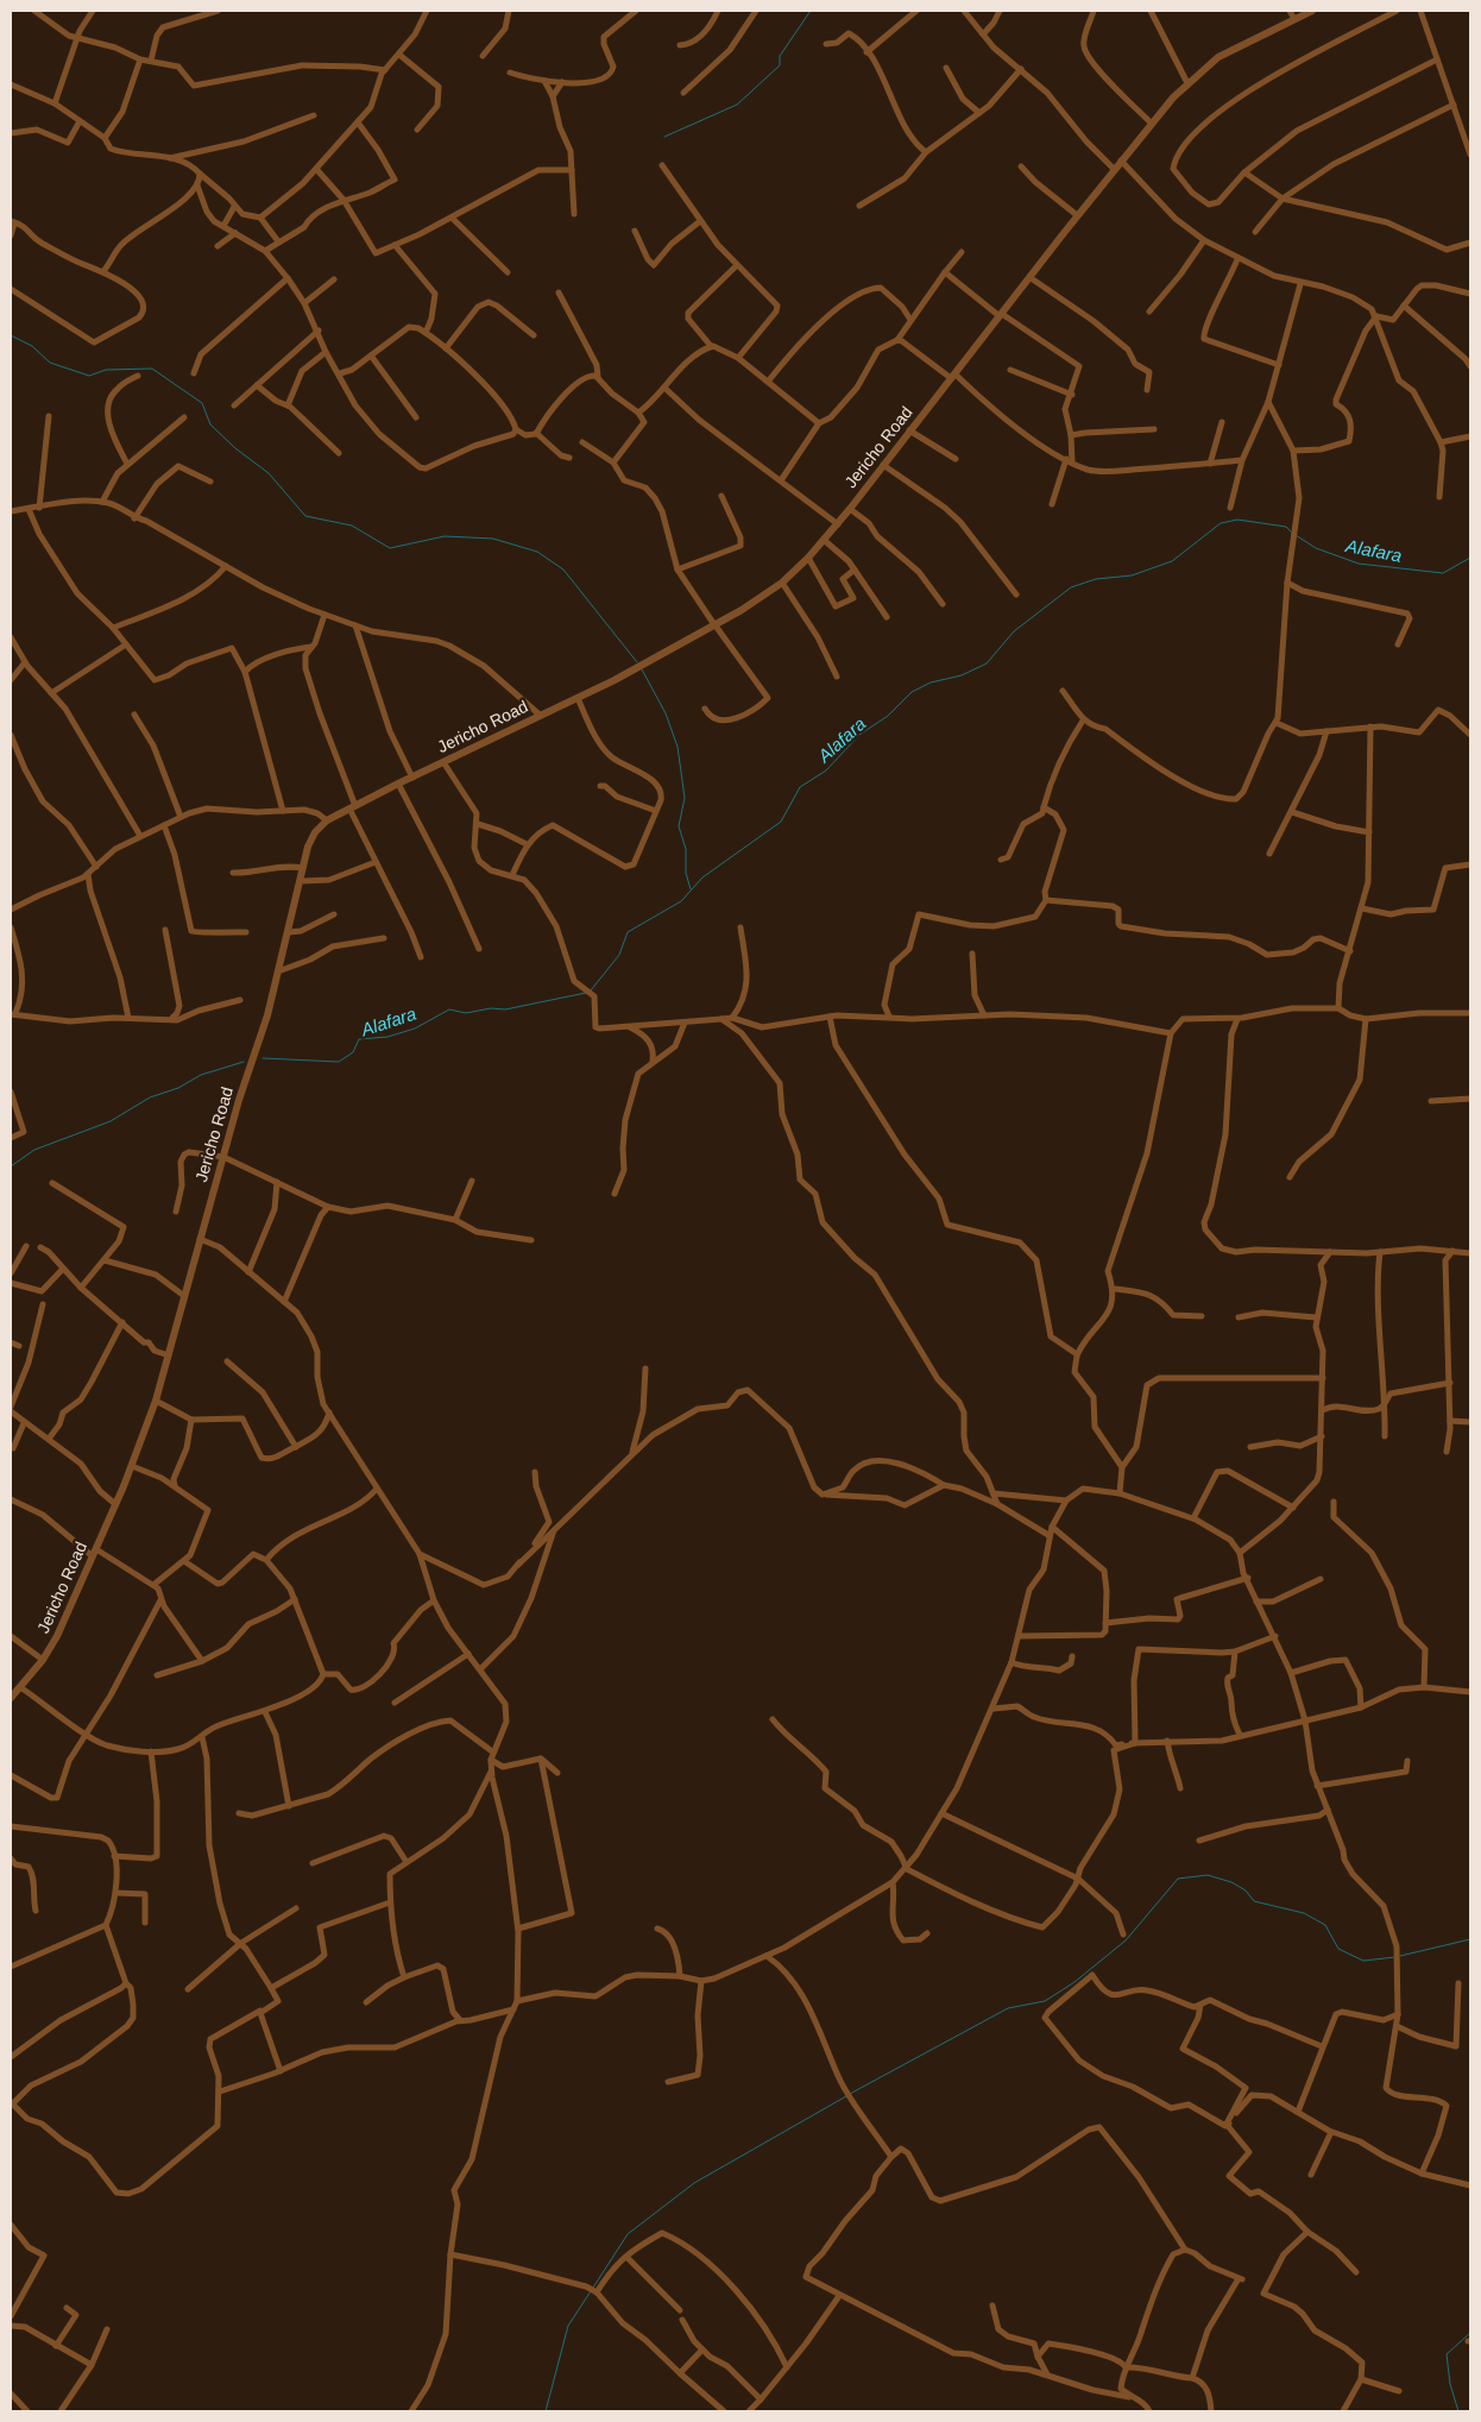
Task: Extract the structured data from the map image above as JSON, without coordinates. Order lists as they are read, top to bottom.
{
  "streets": {
    "street": ["Jericho Road"]
  },
  "water": ["Alafara"]
}
